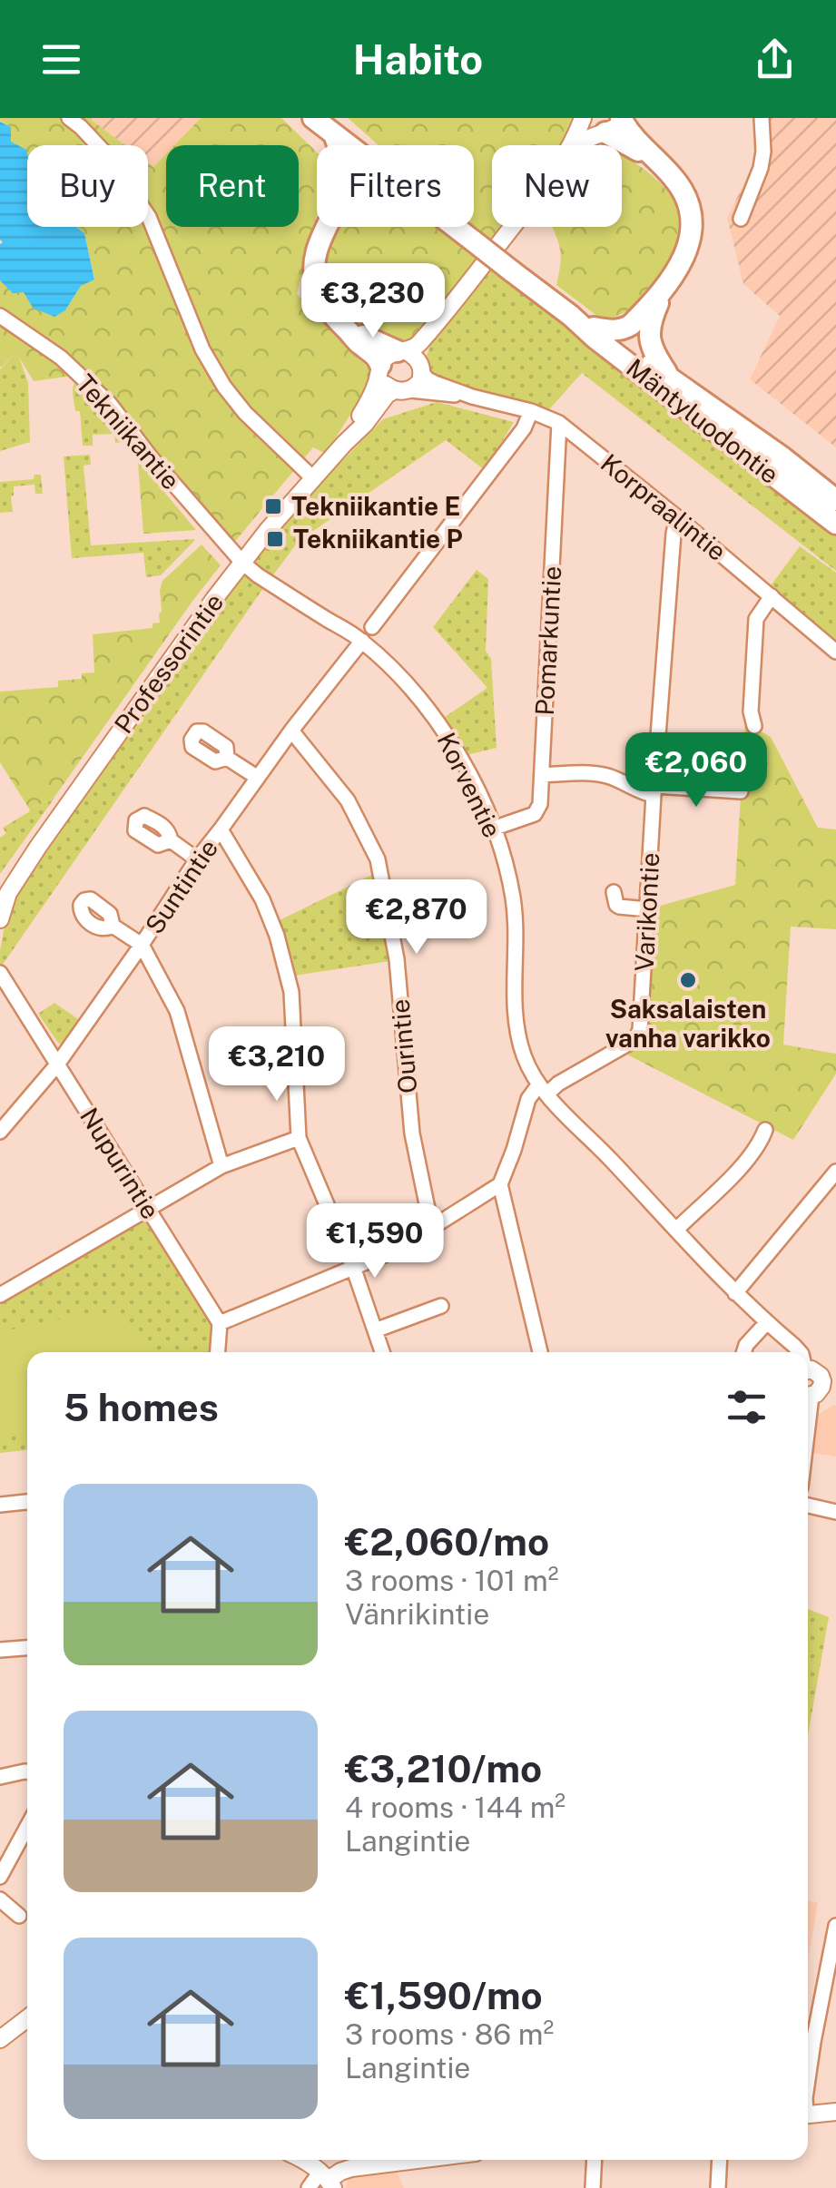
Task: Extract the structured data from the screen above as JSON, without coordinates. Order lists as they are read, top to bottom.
{
  "streets": {
    "highway": ["Mäntyluodontie"],
    "main road": ["Professorintie"],
    "street": [
      "Tekniikantie",
      "Korpraalintie",
      "Pomarkuntie",
      "Korventie",
      "Suntintie",
      "Varikontie",
      "Ourintie",
      "Nupurintie"
    ]
  },
  "crossings": [
    ["Tekniikantie", "Professorintie"],
    ["Tekniikantie", "Korventie"],
    ["Korpraalintie", "Pomarkuntie"],
    ["Korpraalintie", "Professorintie"],
    ["Korpraalintie", "Varikontie"],
    ["Pomarkuntie", "Korventie"],
    ["Professorintie", "Korventie"],
    ["Korventie", "Suntintie"],
    ["Korventie", "Varikontie"],
    ["Suntintie", "Ourintie"],
    ["Suntintie", "Nupurintie"]
  ],
  "places": {
    "transit": ["Tekniikantie E", "Tekniikantie P"],
    "other": ["Saksalaisten vanha varikko"]
  },
  "page": {
    "header": "Habito",
    "chip": [
      "Buy",
      "Rent",
      "Filters",
      "New"
    ],
    "price": [
      "€3,230",
      "€2,060",
      "€2,870",
      "€3,210",
      "€1,590"
    ],
    "heading": "5 homes",
    "list": [
      {
        "name": "€2,060/mo",
        "note": "3 rooms · 101 m² · Vänrikintie"
      },
      {
        "name": "€3,210/mo",
        "note": "4 rooms · 144 m² · Langintie"
      },
      {
        "name": "€1,590/mo",
        "note": "3 rooms · 86 m² · Langintie"
      }
    ]
  }
}
